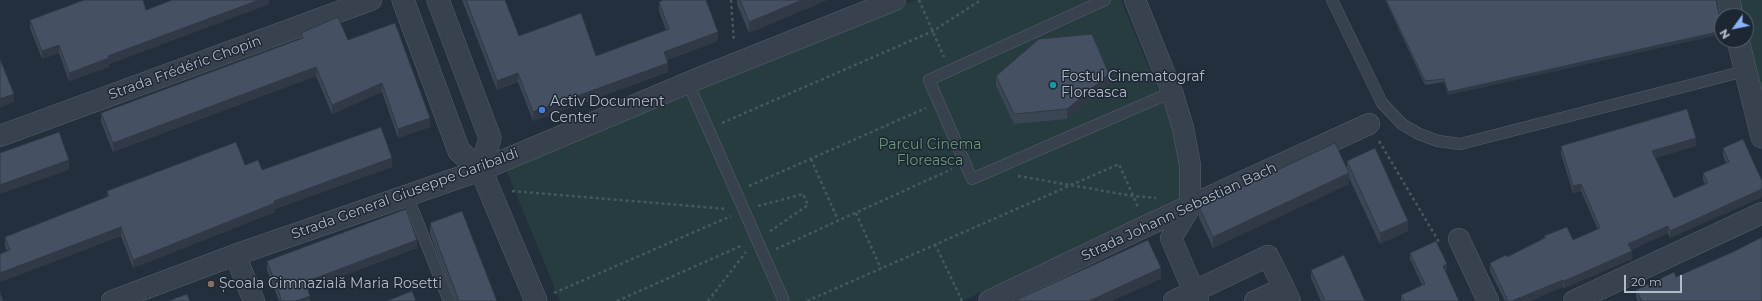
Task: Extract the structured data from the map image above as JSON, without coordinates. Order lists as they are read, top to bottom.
{
  "streets": {
    "street": ["Strada Frédéric Chopin", "Strada General Giuseppe Garibaldi", "Strada Johann Sebastian Bach"]
  },
  "parks": ["Parcul Cinema Floreasca"],
  "places": ["Fostul Cinematograf Floreasca", "Activ Document Center", "Școala Gimnazială Maria Rosetti"],
  "scale_bar": "20 m",
  "north": "bottom left"
}
